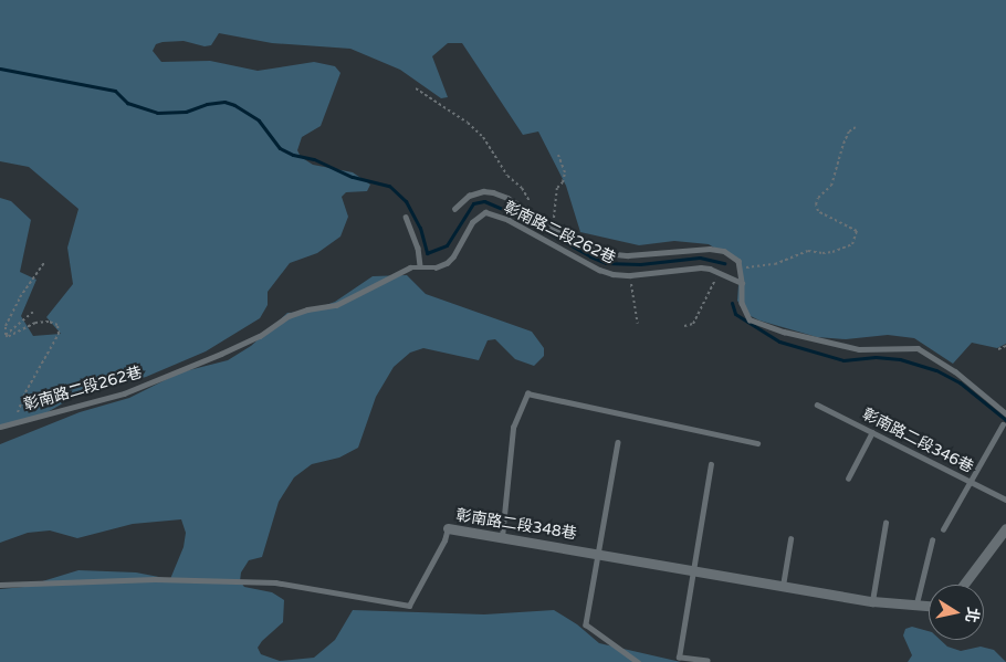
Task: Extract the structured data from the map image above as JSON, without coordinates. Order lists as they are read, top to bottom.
{
  "streets": {
    "street": ["彰南路二段348巷"],
    "lane": ["彰南路二段262巷", "彰南路二段346巷"]
  },
  "north": "right"
}
